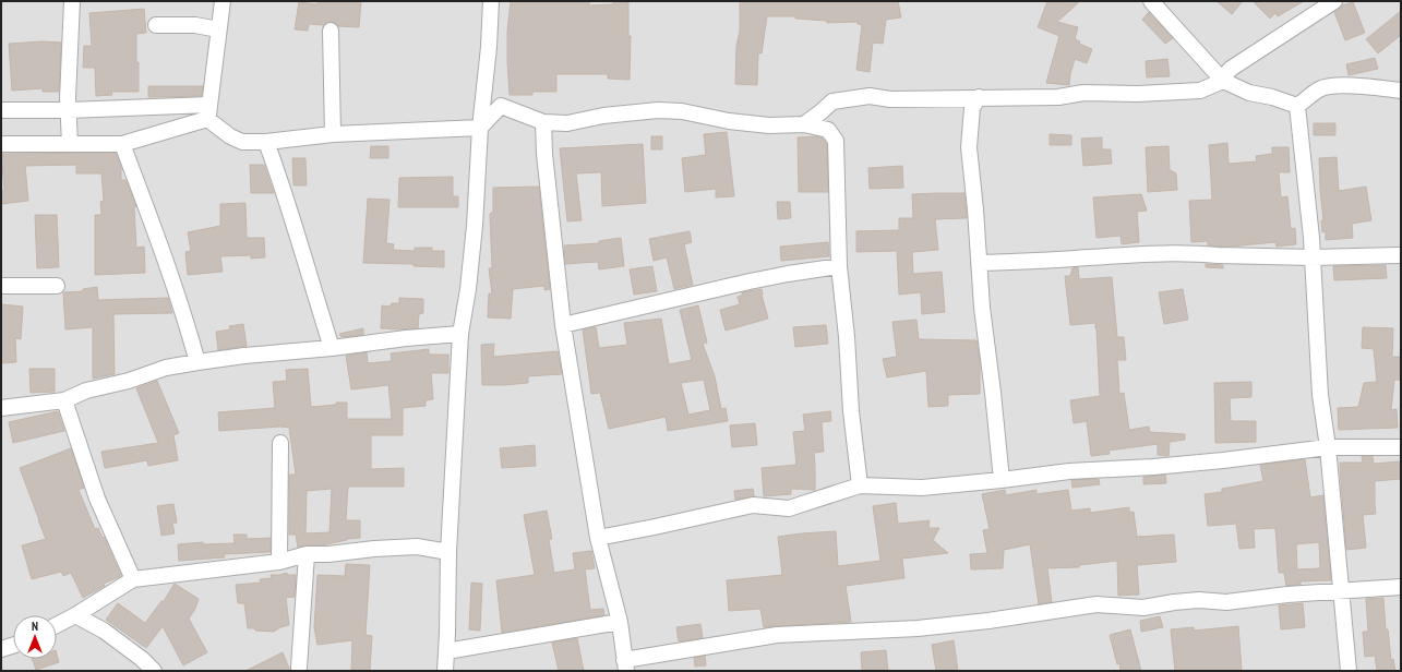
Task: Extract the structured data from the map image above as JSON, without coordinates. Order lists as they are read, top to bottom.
{
  "north": "top"
}
